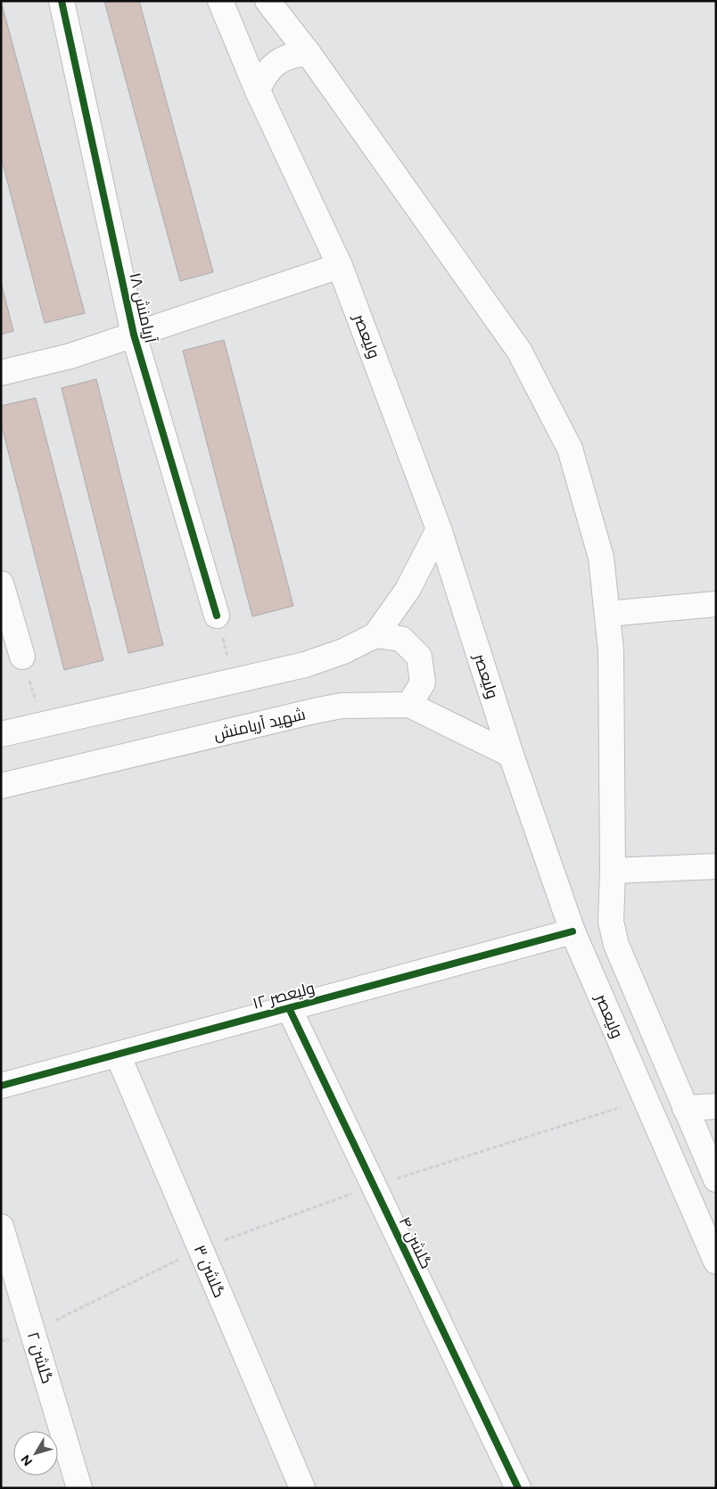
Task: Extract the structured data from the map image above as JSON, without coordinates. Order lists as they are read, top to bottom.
{
  "streets": {
    "main road": [
      "آریامنش ۱۸",
      "ولیعصر",
      "شهید آریامنش",
      "ولیعصر ۱۲",
      "گلشن ۴",
      "گلشن ۳",
      "گلشن ۲"
    ]
  },
  "crossings": [
    ["ولیعصر", "شهید آریامنش"],
    ["ولیعصر", "ولیعصر ۱۲"],
    ["ولیعصر ۱۲", "گلشن ۴"],
    ["ولیعصر ۱۲", "گلشن ۳"]
  ],
  "north": "bottom left"
}
